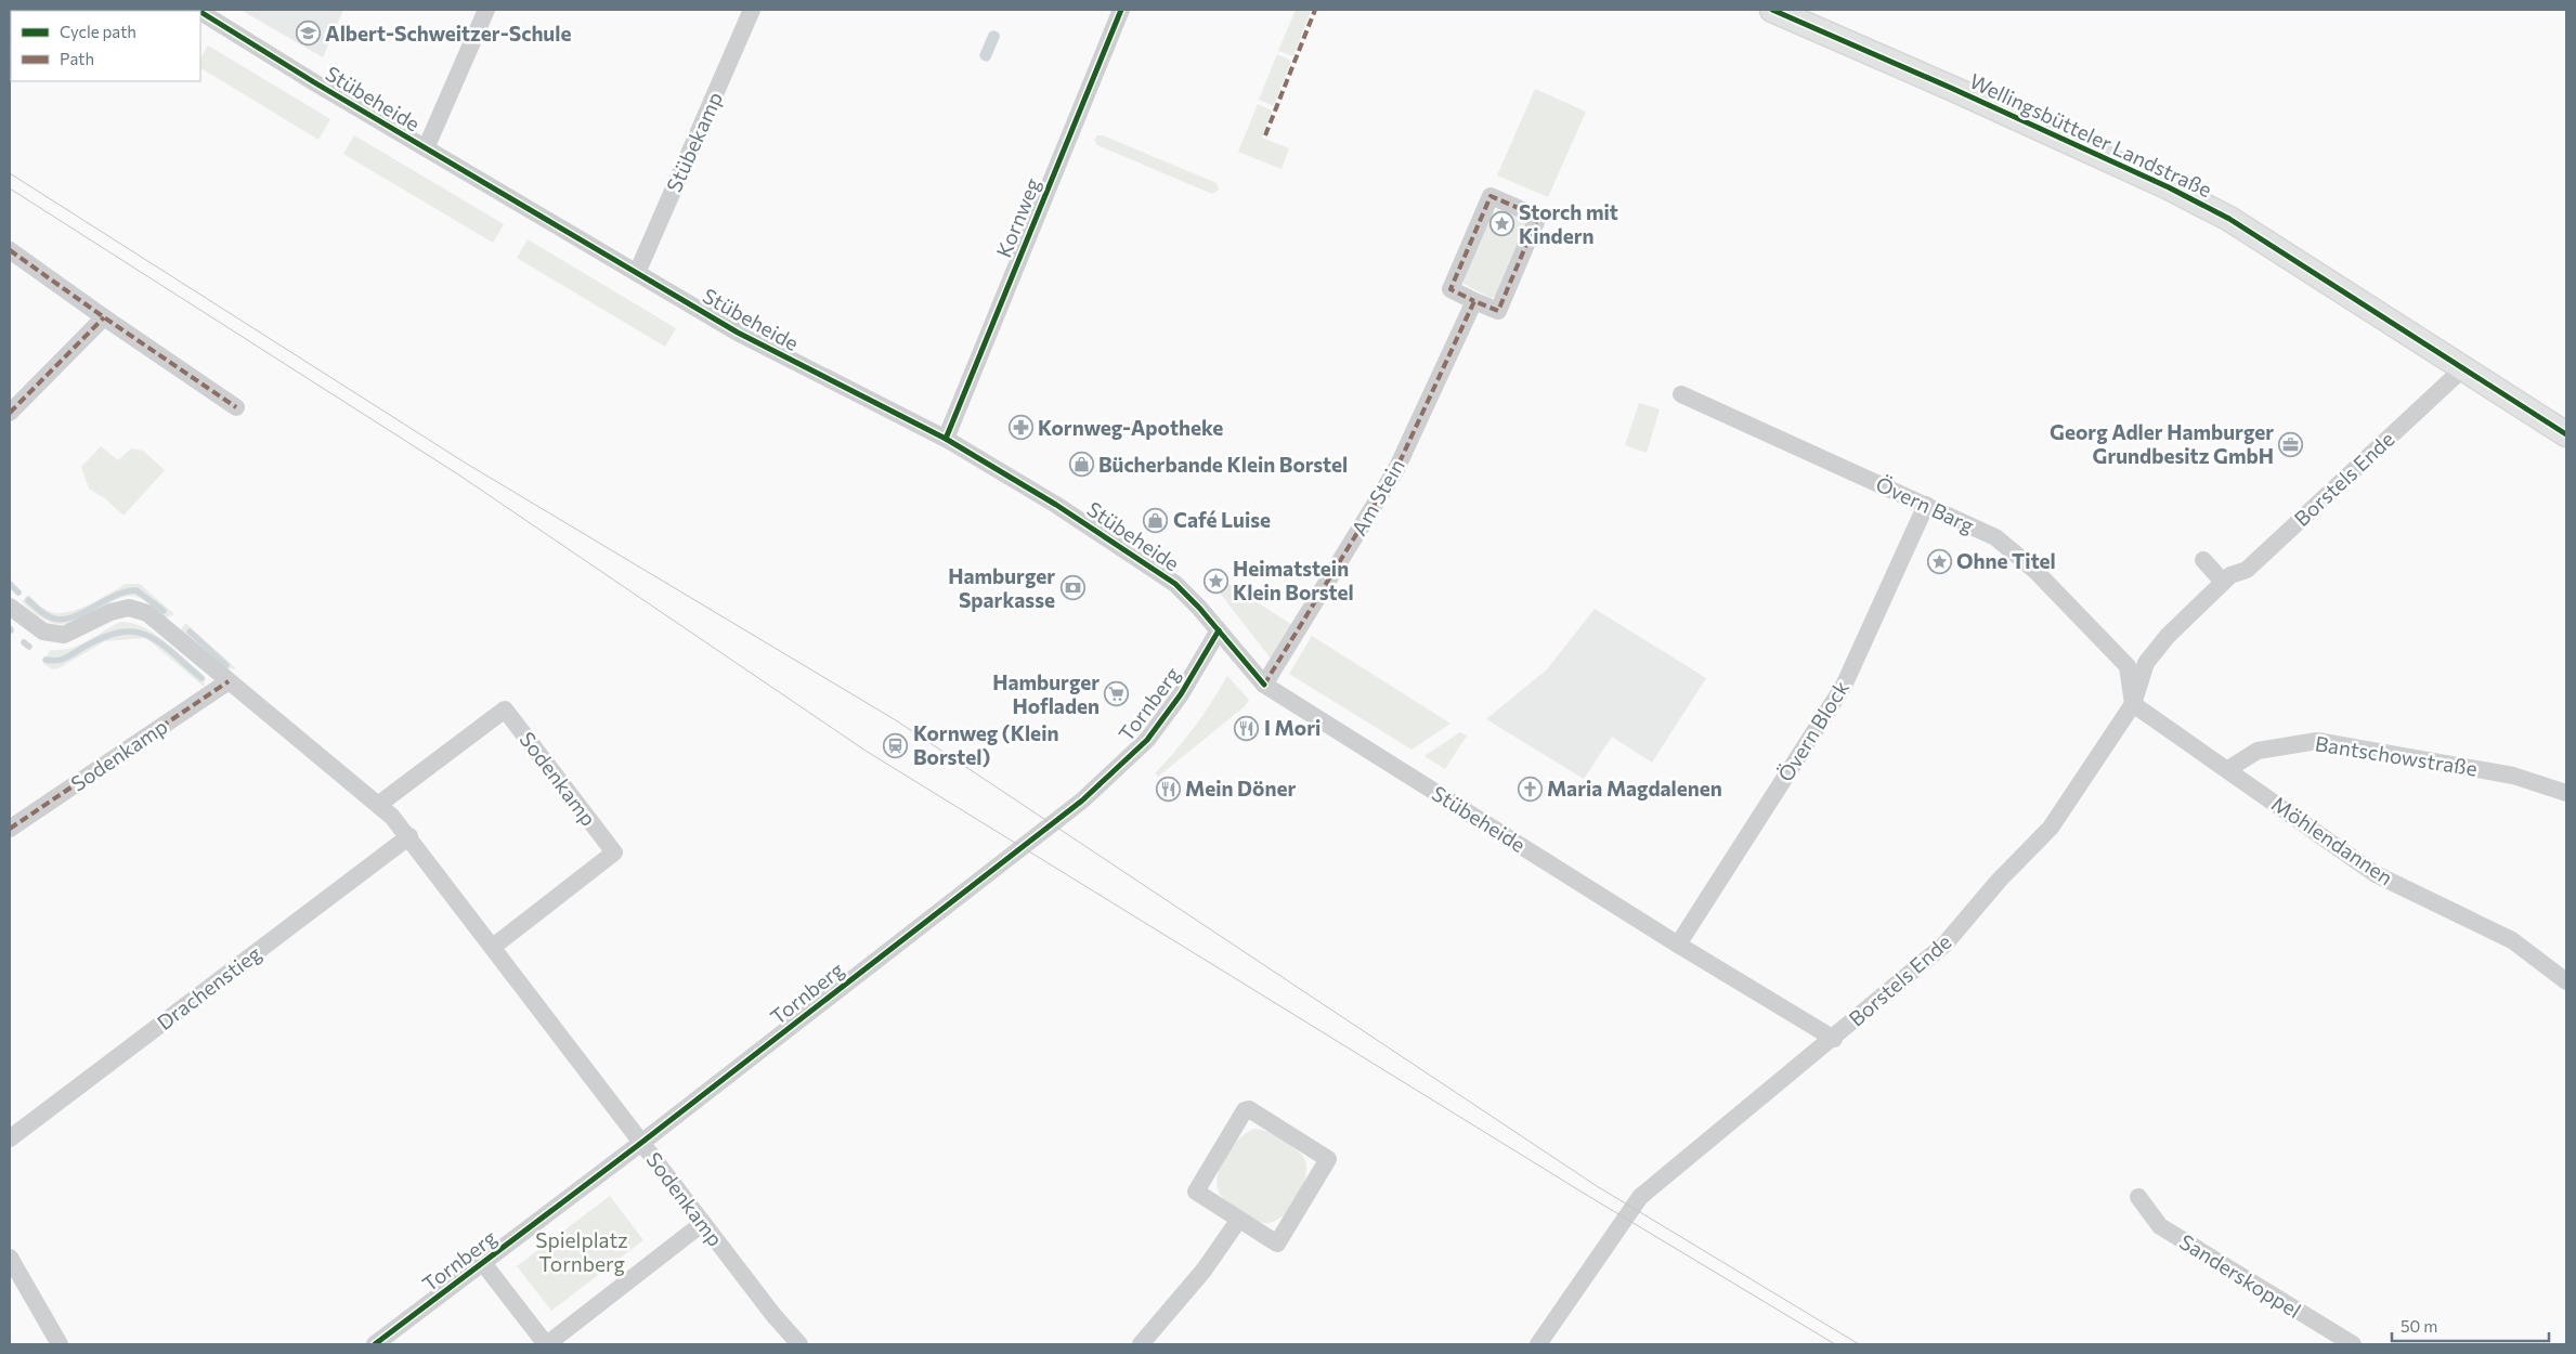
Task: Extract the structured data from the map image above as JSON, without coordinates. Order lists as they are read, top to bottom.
{
  "streets": {
    "main road": ["Wellingsbütteler Landstraße"],
    "street": [
      "Stübeheide",
      "Stübekamp",
      "Kornweg",
      "Borstels Ende",
      "Am Stein",
      "Övern Barg",
      "Tornberg",
      "Övern Block",
      "Sodenkamp",
      "Bantschowstraße",
      "Möhlendannen",
      "Drachenstieg",
      "Sanderskoppel"
    ]
  },
  "crossings": [
    ["Stübeheide", "Stübekamp"],
    ["Stübeheide", "Kornweg"],
    ["Stübeheide", "Borstels Ende"],
    ["Stübeheide", "Am Stein"],
    ["Stübeheide", "Tornberg"],
    ["Stübeheide", "Övern Block"],
    ["Wellingsbütteler Landstraße", "Borstels Ende"],
    ["Borstels Ende", "Övern Barg"],
    ["Borstels Ende", "Möhlendannen"],
    ["Övern Barg", "Övern Block"],
    ["Övern Barg", "Möhlendannen"],
    ["Tornberg", "Sodenkamp"],
    ["Sodenkamp", "Drachenstieg"],
    ["Bantschowstraße", "Möhlendannen"]
  ],
  "parks": ["Spielplatz Tornberg"],
  "places": {
    "school or university": ["Albert-Schweitzer-Schule"],
    "place": ["Storch mit Kindern", "Ohne Titel", "Heimatstein Klein Borstel"],
    "pharmacy": ["Kornweg-Apotheke"],
    "office": ["Georg Adler Hamburger Grundbesitz GmbH"],
    "shop": ["Bücherbande Klein Borstel", "Café Luise"],
    "bank": ["Hamburger Sparkasse"],
    "supermarket": ["Hamburger Hofladen"],
    "restaurant": ["I Mori", "Mein Döner"],
    "station": ["Kornweg (Klein Borstel)"],
    "church": ["Maria Magdalenen"]
  },
  "legend": ["Cycle path", "Path"],
  "scale_bar": "50 m"
}
